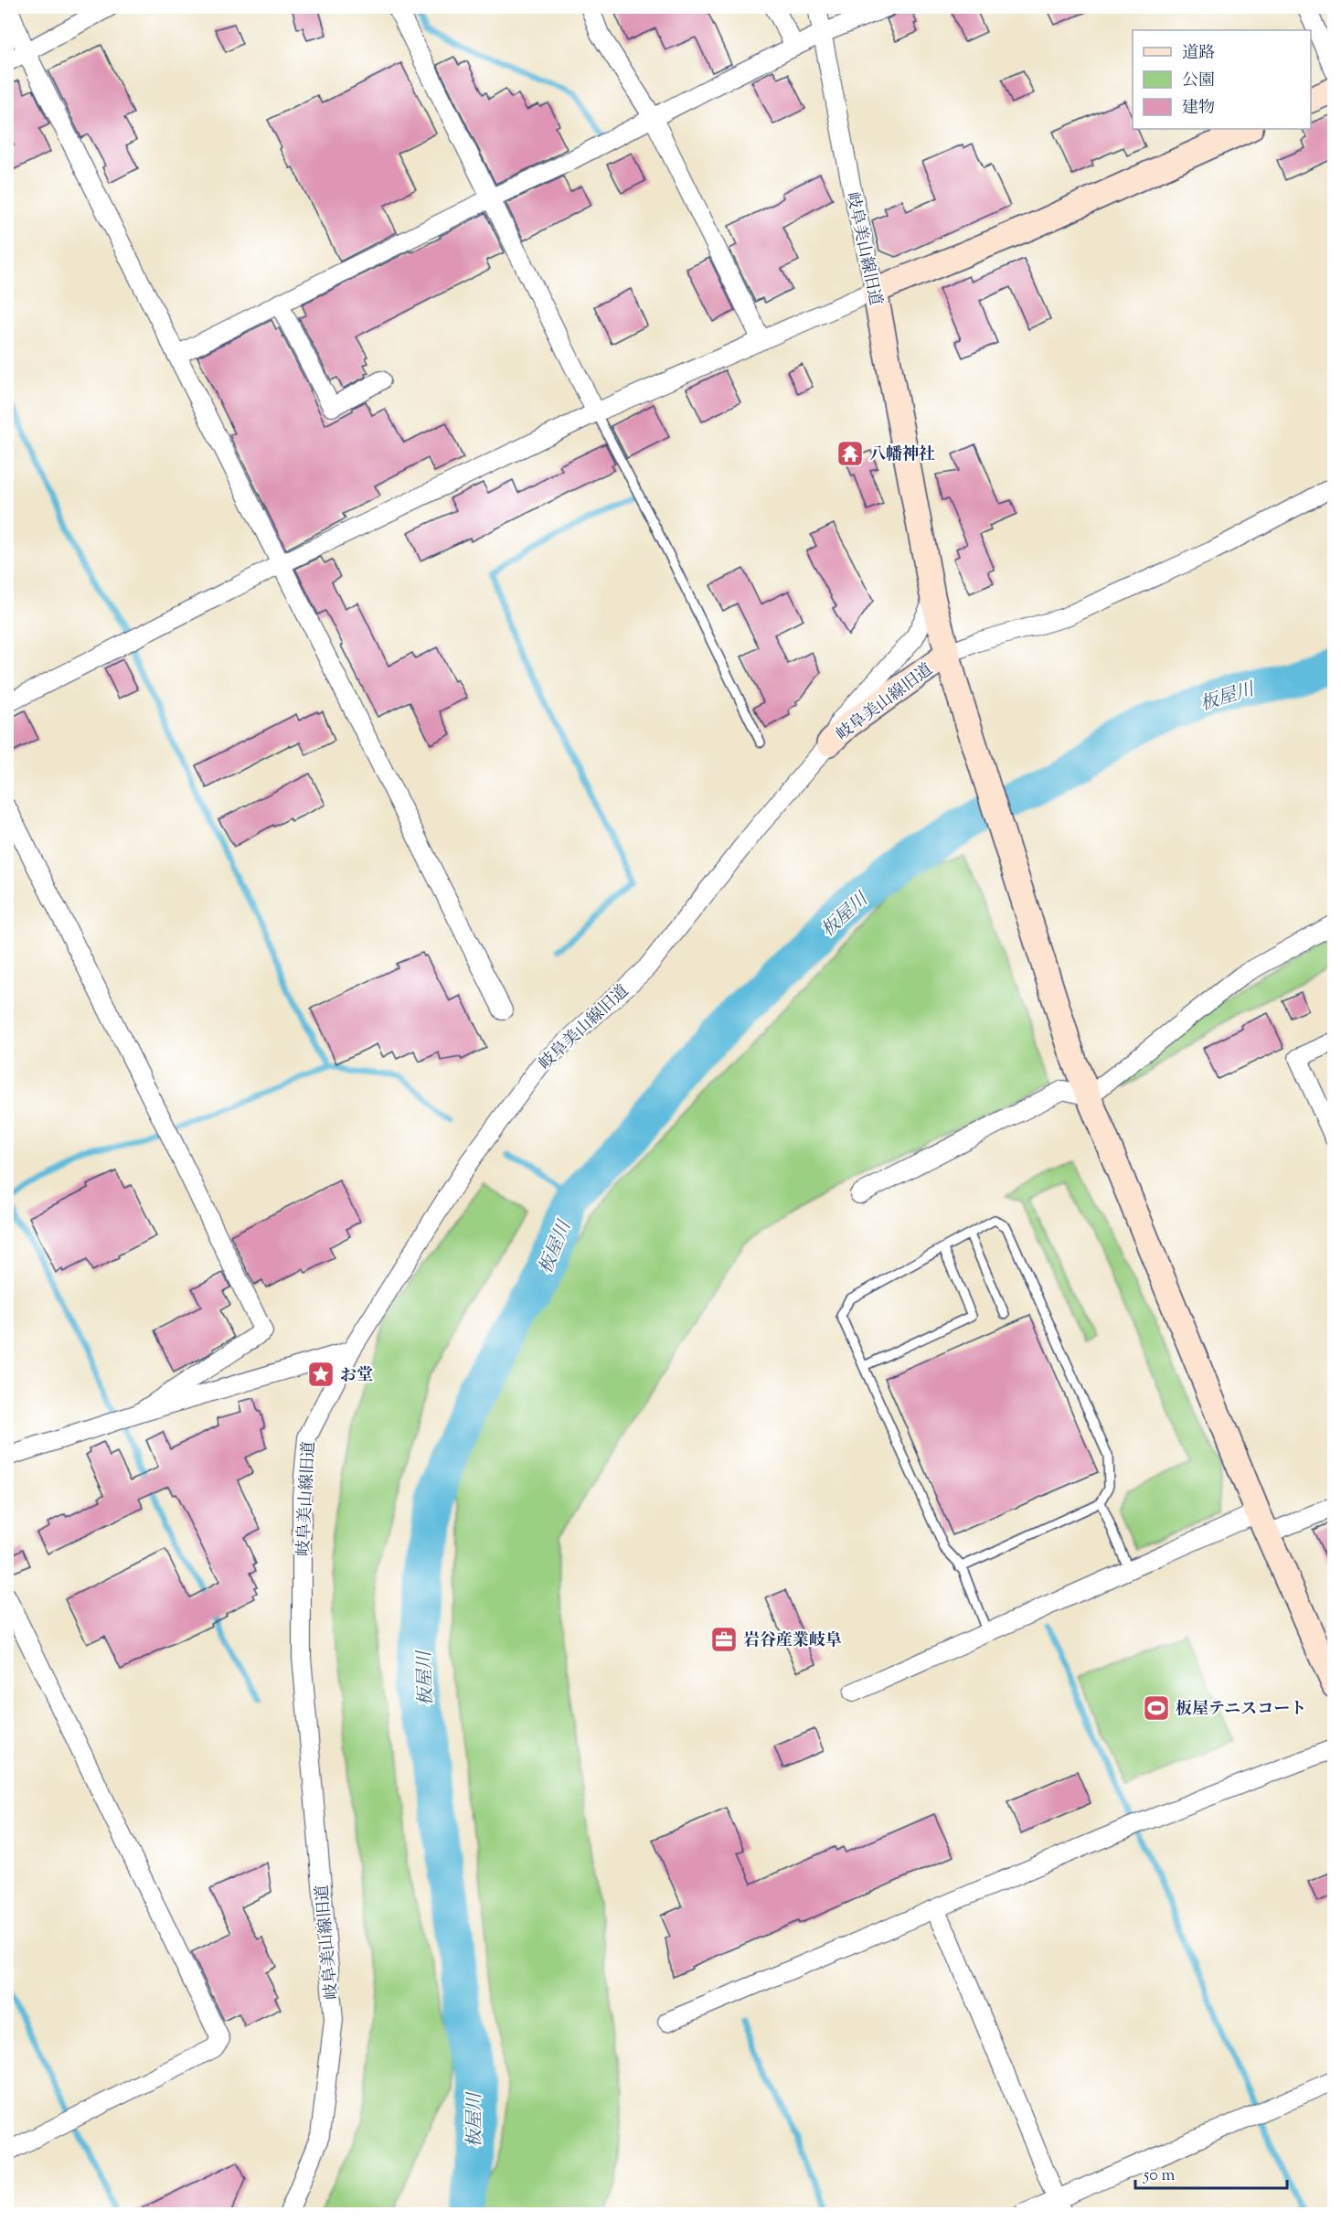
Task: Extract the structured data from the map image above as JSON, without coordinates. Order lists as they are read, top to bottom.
{
  "streets": {
    "street": ["岐阜美山線旧道"]
  },
  "water": ["板屋川"],
  "places": {
    "temple": ["八幡神社"],
    "place": ["お堂"],
    "office": ["岩谷産業岐阜"],
    "sports": ["板屋テニスコート"]
  },
  "legend": ["道路", "公園", "建物"],
  "scale_bar": "50 m"
}
